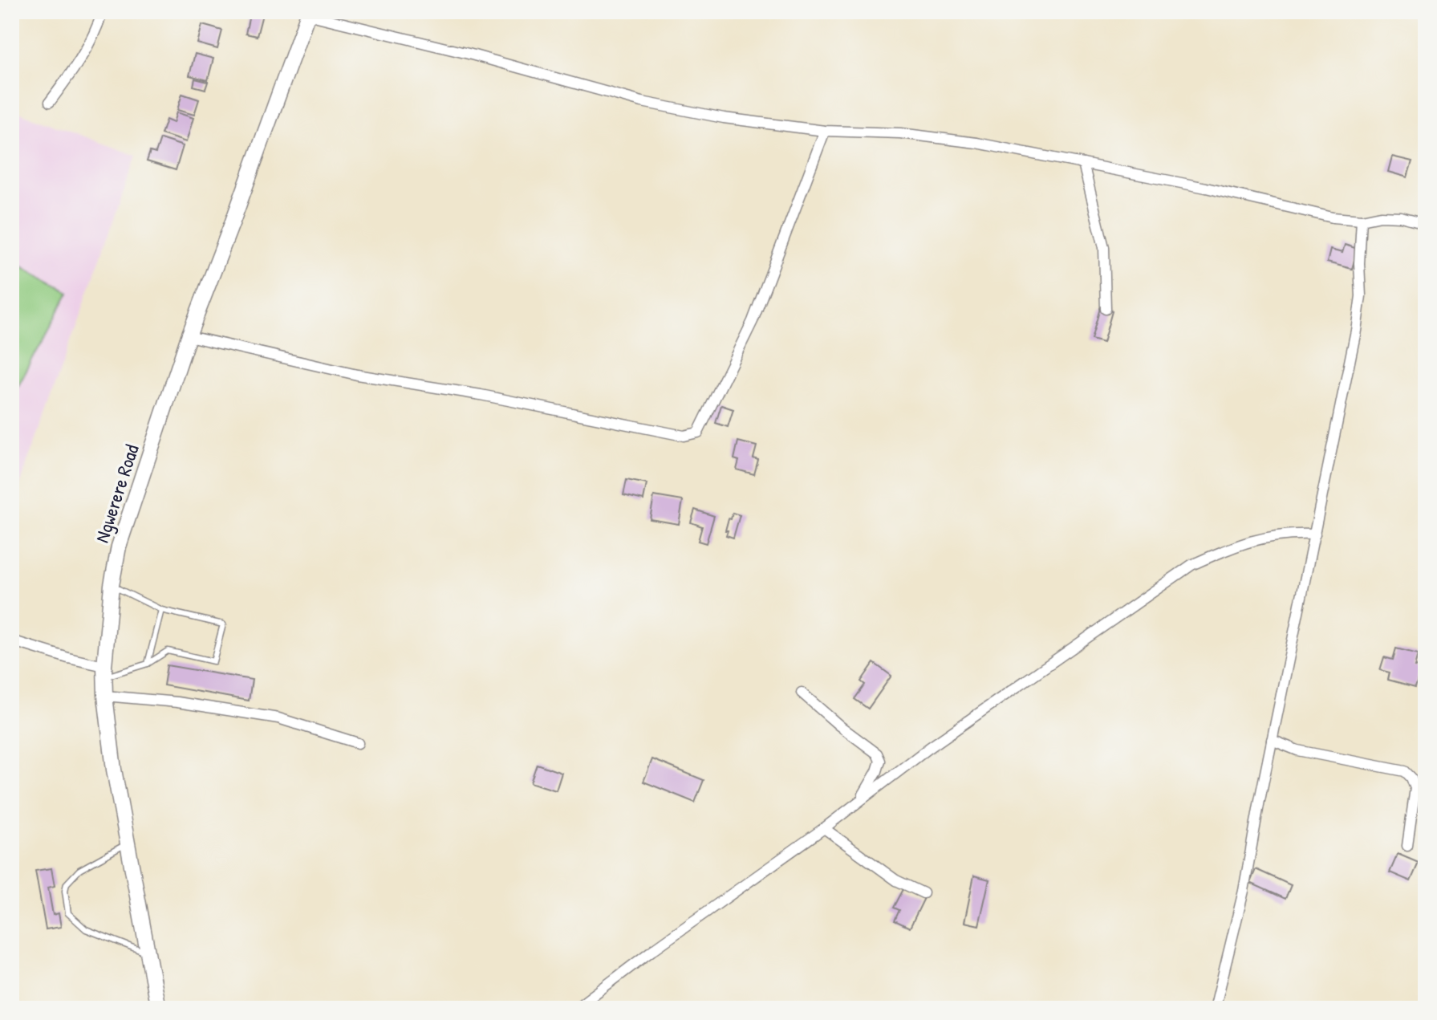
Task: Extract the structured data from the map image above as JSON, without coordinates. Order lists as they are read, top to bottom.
{
  "streets": {
    "main road": ["Ngwerere Road"]
  }
}
